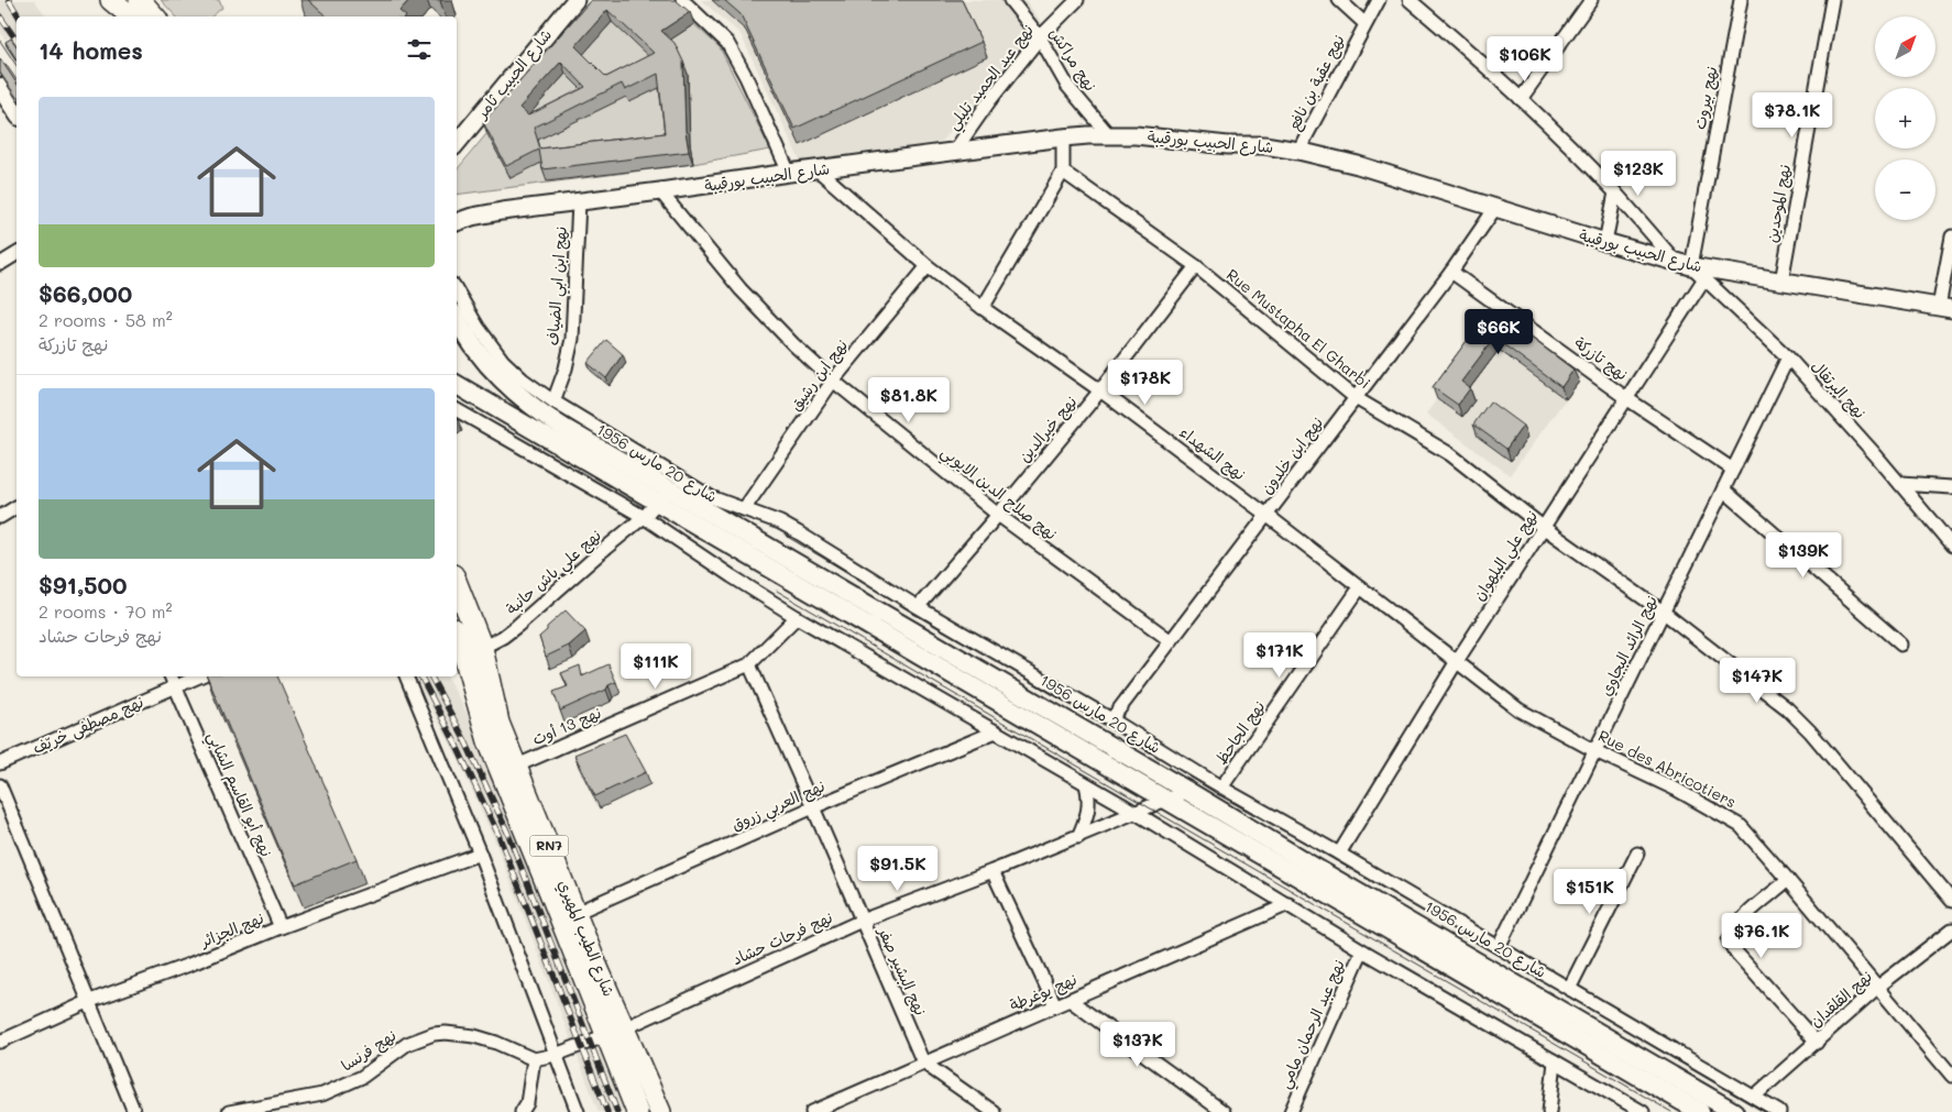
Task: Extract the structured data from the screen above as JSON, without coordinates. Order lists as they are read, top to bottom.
{
  "streets": {
    "main road": ["شارع 20 مارس 1956", "RN7", "شارع الطيب المهيري"],
    "street": [
      "نهج مراكش",
      "شارع الحبيب ثامر",
      "نهج عبد الحميد تليلي",
      "نهج عقبة بن نافع",
      "نهج بيروت",
      "شارع الحبيب بورقيبة",
      "نهج الموحدين",
      "نهج ابن ابي الضياف",
      "Rue Mustapha El Gharbi",
      "نهج تازركة",
      "نهج ابن رشيق",
      "نهج البرتقال",
      "نهج خيرالدين",
      "نهج الشهداء",
      "نهج ابن خلدون",
      "نهج صلاح الدين الايوبي",
      "نهج علي البلهوان",
      "نهج علي باش حانبة",
      "نهج الرائد البجاوي",
      "نهج مصطفى خريّف",
      "نهج 13 أوت",
      "نهج الجاحظ",
      "Rue des Abricotiers",
      "نهج أبو القاسم الشابي",
      "نهج العربي زروق",
      "نهج الجزائر",
      "نهج فرحات حشاد",
      "نهج البشير صفر",
      "نهج يوغرطة",
      "نهج القلقدان",
      "نهج عبد الرحمان مامي",
      "نهج فرنسا"
    ]
  },
  "crossings": [
    ["نهج مراكش", "نهج عبد الحميد تليلي"],
    ["نهج مراكش", "شارع الحبيب بورقيبة"],
    ["نهج عبد الحميد تليلي", "شارع الحبيب بورقيبة"],
    ["نهج عقبة بن نافع", "شارع الحبيب بورقيبة"],
    ["نهج بيروت", "شارع الحبيب بورقيبة"],
    ["نهج بيروت", "نهج البرتقال"],
    ["شارع الحبيب بورقيبة", "نهج الموحدين"],
    ["شارع الحبيب بورقيبة", "نهج ابن ابي الضياف"],
    ["شارع الحبيب بورقيبة", "نهج البرتقال"],
    ["شارع الحبيب بورقيبة", "نهج الشهداء"],
    ["شارع الحبيب بورقيبة", "نهج ابن خلدون"],
    ["شارع الحبيب بورقيبة", "نهج صلاح الدين الايوبي"],
    ["نهج ابن ابي الضياف", "شارع 20 مارس 1956"],
    ["Rue Mustapha El Gharbi", "نهج خيرالدين"],
    ["Rue Mustapha El Gharbi", "نهج ابن خلدون"],
    ["Rue Mustapha El Gharbi", "نهج علي البلهوان"],
    ["Rue Mustapha El Gharbi", "نهج الرائد البجاوي"],
    ["نهج تازركة", "نهج ابن خلدون"],
    ["نهج تازركة", "نهج علي البلهوان"],
    ["نهج تازركة", "نهج الرائد البجاوي"],
    ["نهج ابن رشيق", "نهج الشهداء"],
    ["نهج ابن رشيق", "شارع 20 مارس 1956"],
    ["نهج ابن رشيق", "نهج صلاح الدين الايوبي"],
    ["نهج البرتقال", "نهج علي البلهوان"],
    ["نهج البرتقال", "نهج الرائد البجاوي"],
    ["نهج خيرالدين", "نهج الشهداء"],
    ["نهج خيرالدين", "شارع 20 مارس 1956"],
    ["نهج خيرالدين", "نهج صلاح الدين الايوبي"],
    ["نهج الشهداء", "نهج ابن خلدون"],
    ["نهج الشهداء", "نهج علي البلهوان"],
    ["نهج الشهداء", "نهج الجاحظ"],
    ["نهج الشهداء", "Rue des Abricotiers"],
    ["نهج ابن خلدون", "شارع 20 مارس 1956"],
    ["نهج ابن خلدون", "نهج صلاح الدين الايوبي"],
    ["شارع 20 مارس 1956", "نهج علي البلهوان"],
    ["شارع 20 مارس 1956", "نهج علي باش حانبة"],
    ["شارع 20 مارس 1956", "نهج الرائد البجاوي"],
    ["شارع 20 مارس 1956", "نهج الجاحظ"],
    ["شارع 20 مارس 1956", "نهج فرحات حشاد"],
    ["شارع 20 مارس 1956", "نهج القلقدان"],
    ["نهج علي البلهوان", "Rue des Abricotiers"],
    ["نهج علي باش حانبة", "شارع الطيب المهيري"],
    ["نهج الرائد البجاوي", "Rue des Abricotiers"],
    ["نهج مصطفى خريّف", "نهج أبو القاسم الشابي"],
    ["نهج 13 أوت", "شارع الطيب المهيري"],
    ["نهج 13 أوت", "نهج البشير صفر"],
    ["Rue des Abricotiers", "نهج القلقدان"],
    ["نهج أبو القاسم الشابي", "نهج الجزائر"],
    ["نهج العربي زروق", "شارع الطيب المهيري"],
    ["نهج العربي زروق", "نهج البشير صفر"],
    ["شارع الطيب المهيري", "نهج فرحات حشاد"],
    ["نهج فرحات حشاد", "نهج البشير صفر"],
    ["نهج البشير صفر", "نهج يوغرطة"]
  ],
  "north": "top right",
  "page": {
    "map_buttons": ["+", "−"],
    "heading": "14 homes",
    "price": [
      "$106K",
      "$78.1K",
      "$123K",
      "$66K",
      "$178K",
      "$81.8K",
      "$139K",
      "$171K",
      "$111K",
      "$147K",
      "$91.5K",
      "$151K",
      "$76.1K",
      "$137K"
    ],
    "list": [
      {
        "name": "$66,000",
        "note": "2 rooms · 58 m² · نهج تازركة"
      },
      {
        "name": "$91,500",
        "note": "2 rooms · 70 m² · نهج فرحات حشاد"
      }
    ]
  }
}
